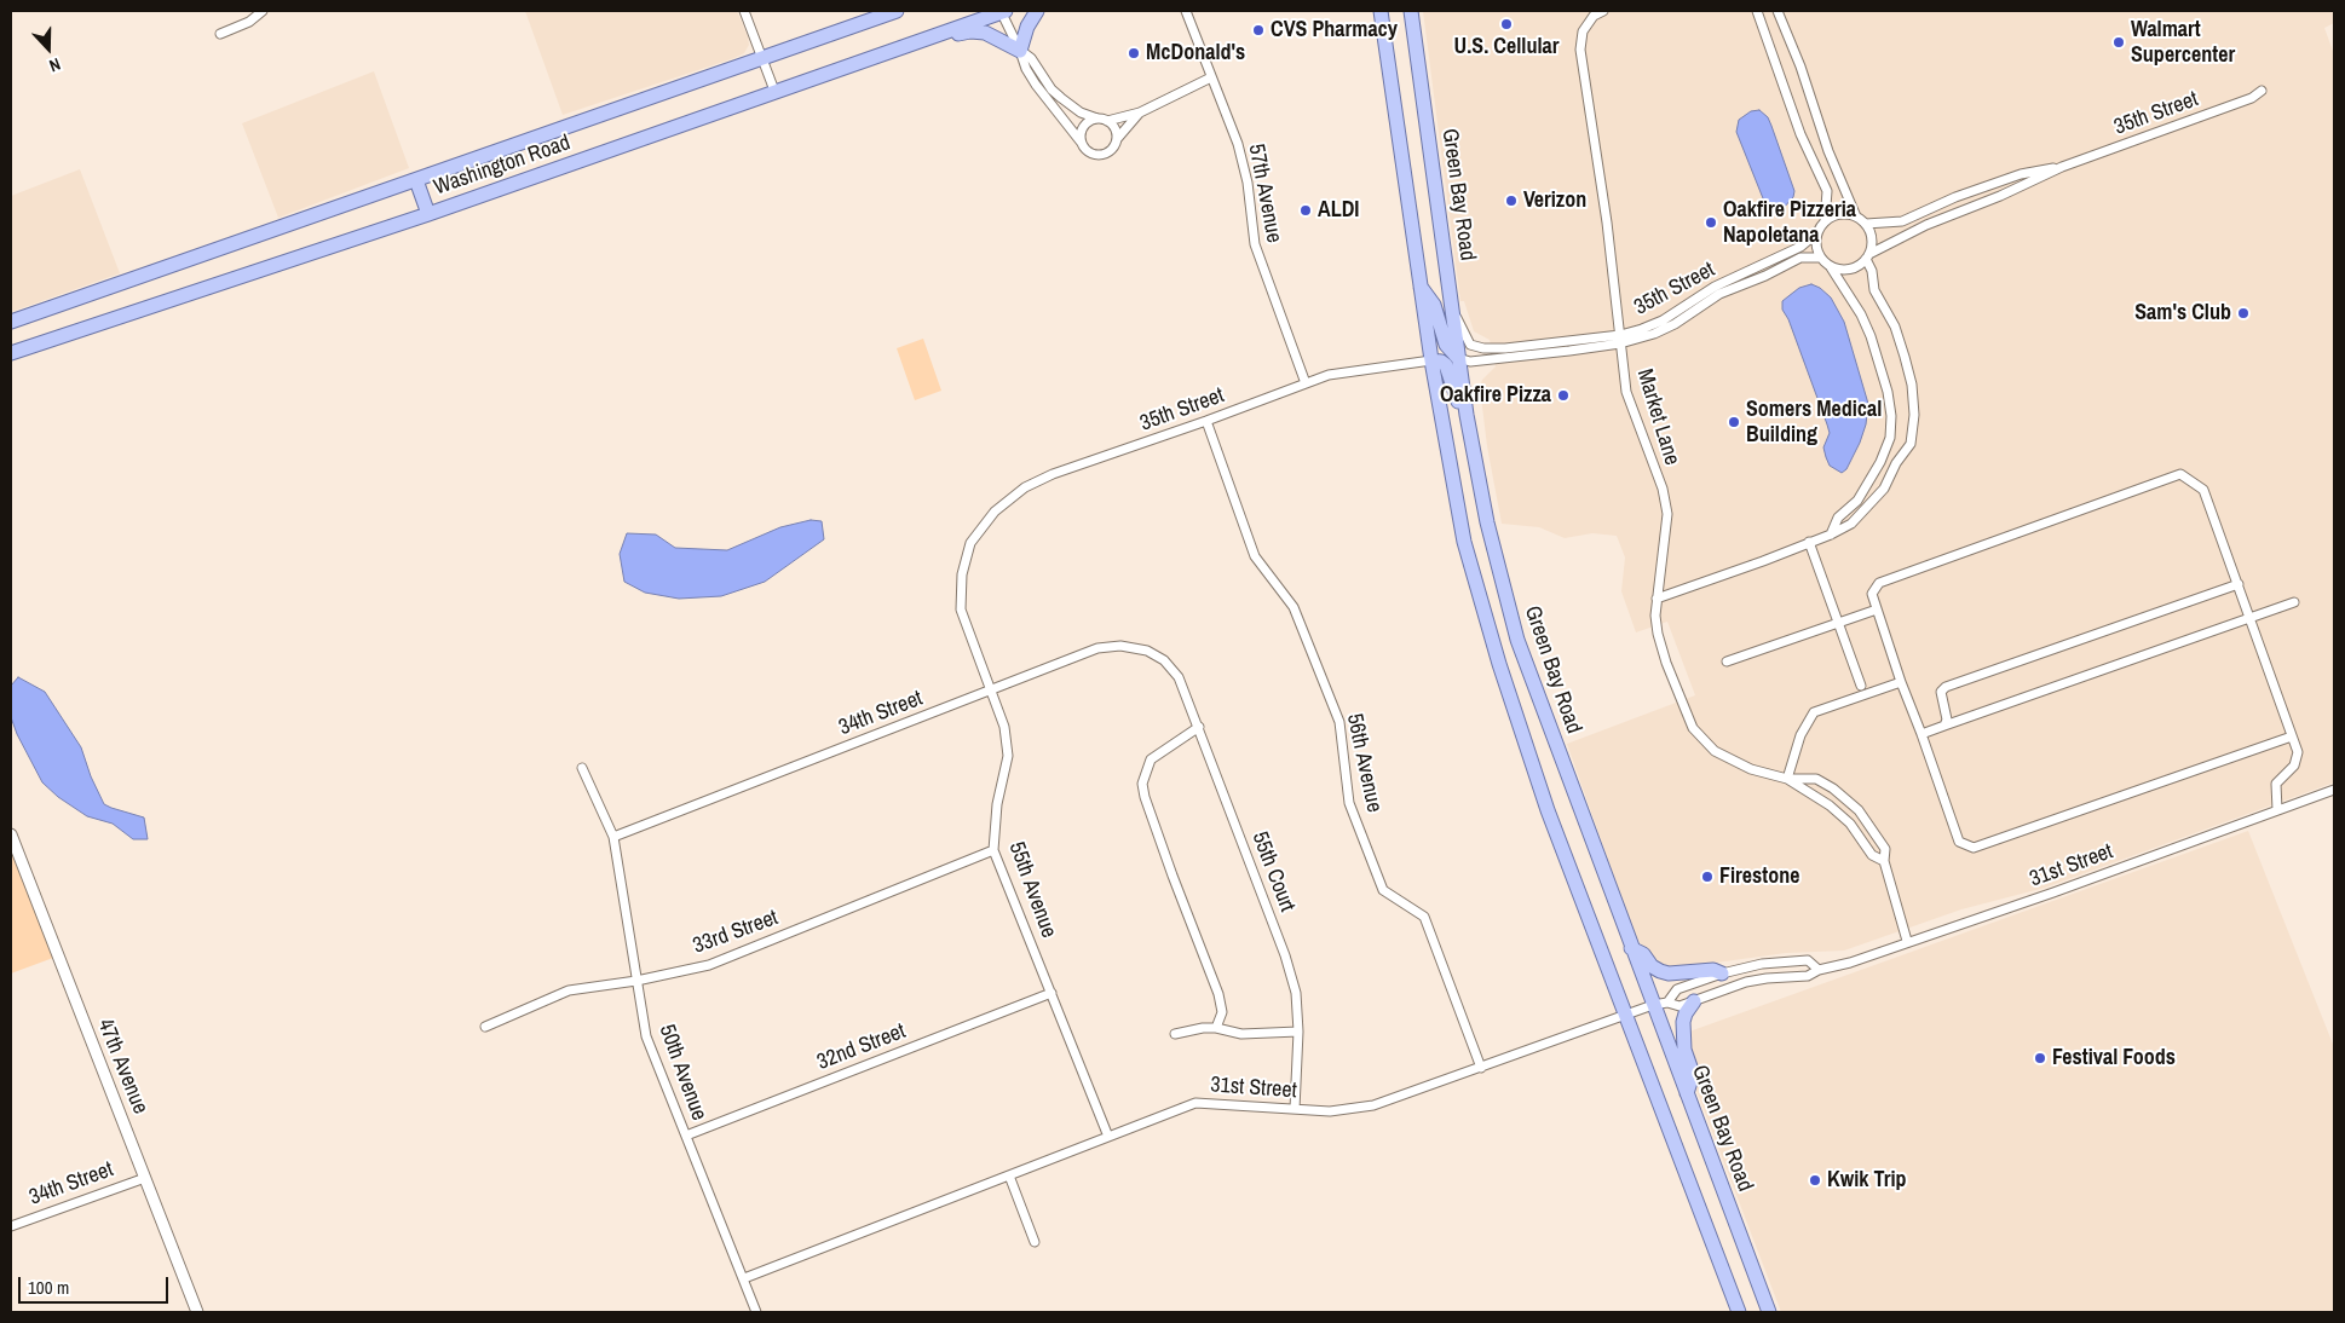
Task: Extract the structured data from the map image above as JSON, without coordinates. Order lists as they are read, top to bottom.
{
  "streets": {
    "main road": ["Washington Road", "Green Bay Road"],
    "street": [
      "35th Street",
      "57th Avenue",
      "Market Lane",
      "34th Street",
      "56th Avenue",
      "31st Street",
      "55th Court",
      "55th Avenue",
      "33rd Street",
      "32nd Street",
      "47th Avenue",
      "50th Avenue"
    ]
  },
  "crossings": [
    ["35th Street", "57th Avenue"],
    ["35th Street", "Green Bay Road"],
    ["35th Street", "Market Lane"],
    ["35th Street", "56th Avenue"],
    ["35th Street", "55th Avenue"],
    ["Green Bay Road", "31st Street"],
    ["Market Lane", "31st Street"],
    ["34th Street", "55th Court"],
    ["34th Street", "55th Avenue"],
    ["34th Street", "47th Avenue"],
    ["34th Street", "50th Avenue"],
    ["56th Avenue", "31st Street"],
    ["31st Street", "55th Court"],
    ["31st Street", "55th Avenue"],
    ["31st Street", "50th Avenue"],
    ["55th Avenue", "33rd Street"],
    ["55th Avenue", "32nd Street"],
    ["33rd Street", "50th Avenue"],
    ["32nd Street", "50th Avenue"]
  ],
  "places": [
    "U.S. Cellular",
    "CVS Pharmacy",
    "Walmart Supercenter",
    "McDonald's",
    "Verizon",
    "ALDI",
    "Oakfire Pizzeria Napoletana",
    "Sam's Club",
    "Oakfire Pizza",
    "Somers Medical Building",
    "Firestone",
    "Festival Foods",
    "Kwik Trip"
  ],
  "scale_bar": "100 m",
  "north": "bottom"
}
